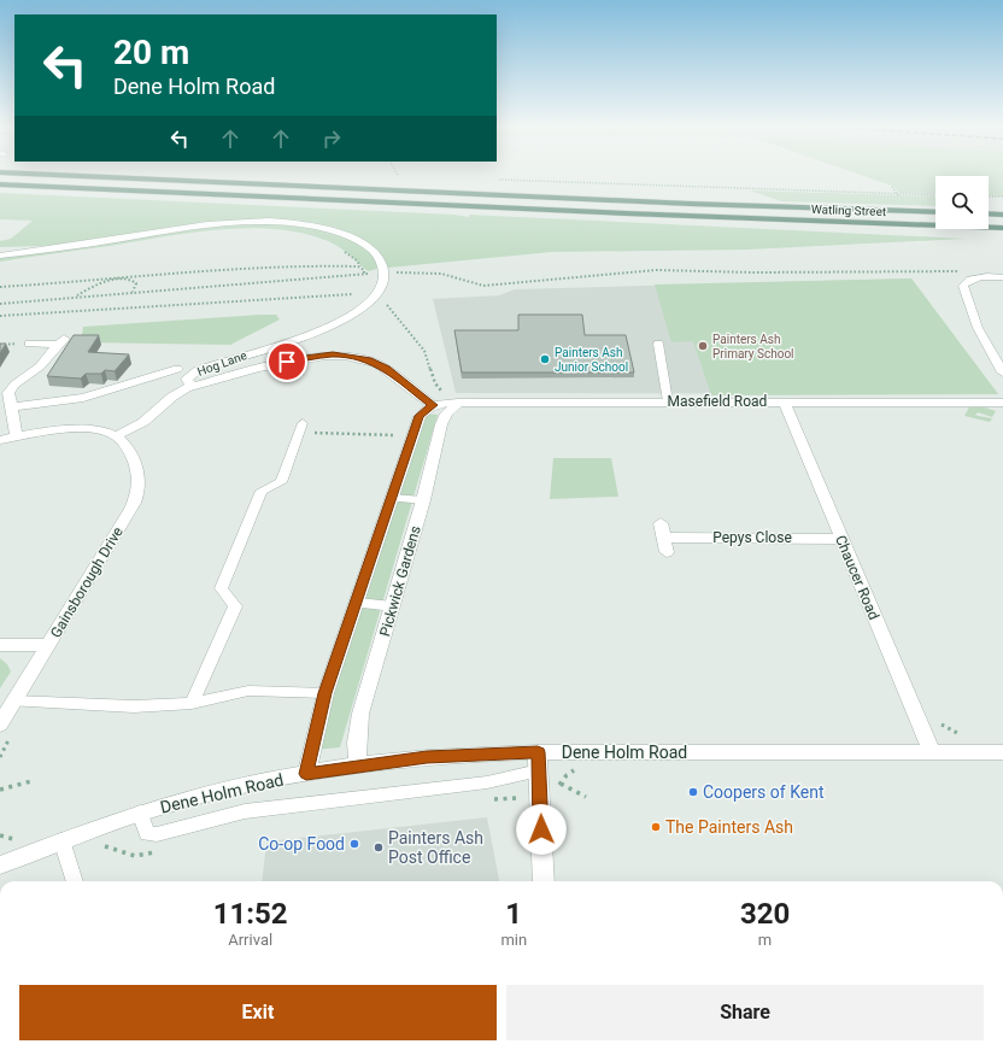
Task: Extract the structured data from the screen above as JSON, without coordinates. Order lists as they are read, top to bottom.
{
  "streets": {
    "highway": ["Watling Street"],
    "street": [
      "Hog Lane",
      "Masefield Road",
      "Pepys Close",
      "Chaucer Road",
      "Pickwick Gardens",
      "Gainsborough Drive",
      "Dene Holm Road"
    ]
  },
  "crossings": [
    ["Masefield Road", "Chaucer Road"],
    ["Masefield Road", "Pickwick Gardens"],
    ["Pepys Close", "Chaucer Road"],
    ["Chaucer Road", "Dene Holm Road"],
    ["Pickwick Gardens", "Dene Holm Road"]
  ],
  "places": [
    "Painters Ash Primary School",
    "Painters Ash Junior School",
    "Coopers of Kent",
    "The Painters Ash",
    "Co-op Food",
    "Painters Ash Post Office"
  ],
  "page": {
    "turn": ["20 m", "Dene Holm Road"],
    "eta": [
      "11:52",
      "Arrival",
      "1",
      "min",
      "320",
      "m"
    ],
    "buttons": ["Exit", "Share"]
  }
}
